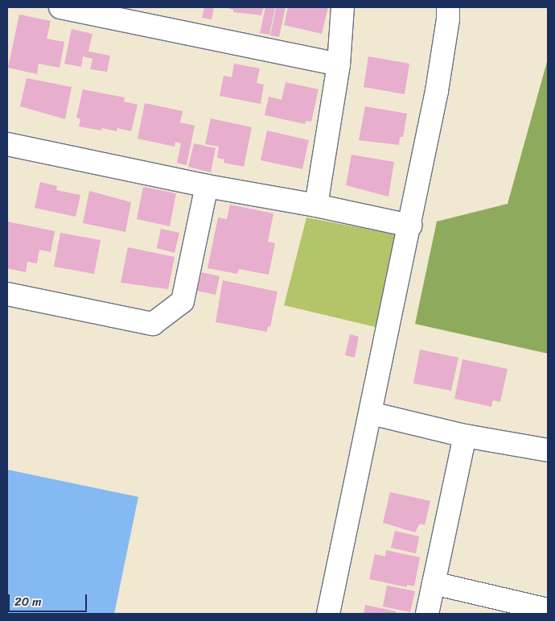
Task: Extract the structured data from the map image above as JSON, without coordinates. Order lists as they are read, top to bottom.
{
  "scale_bar": "20 m"
}
